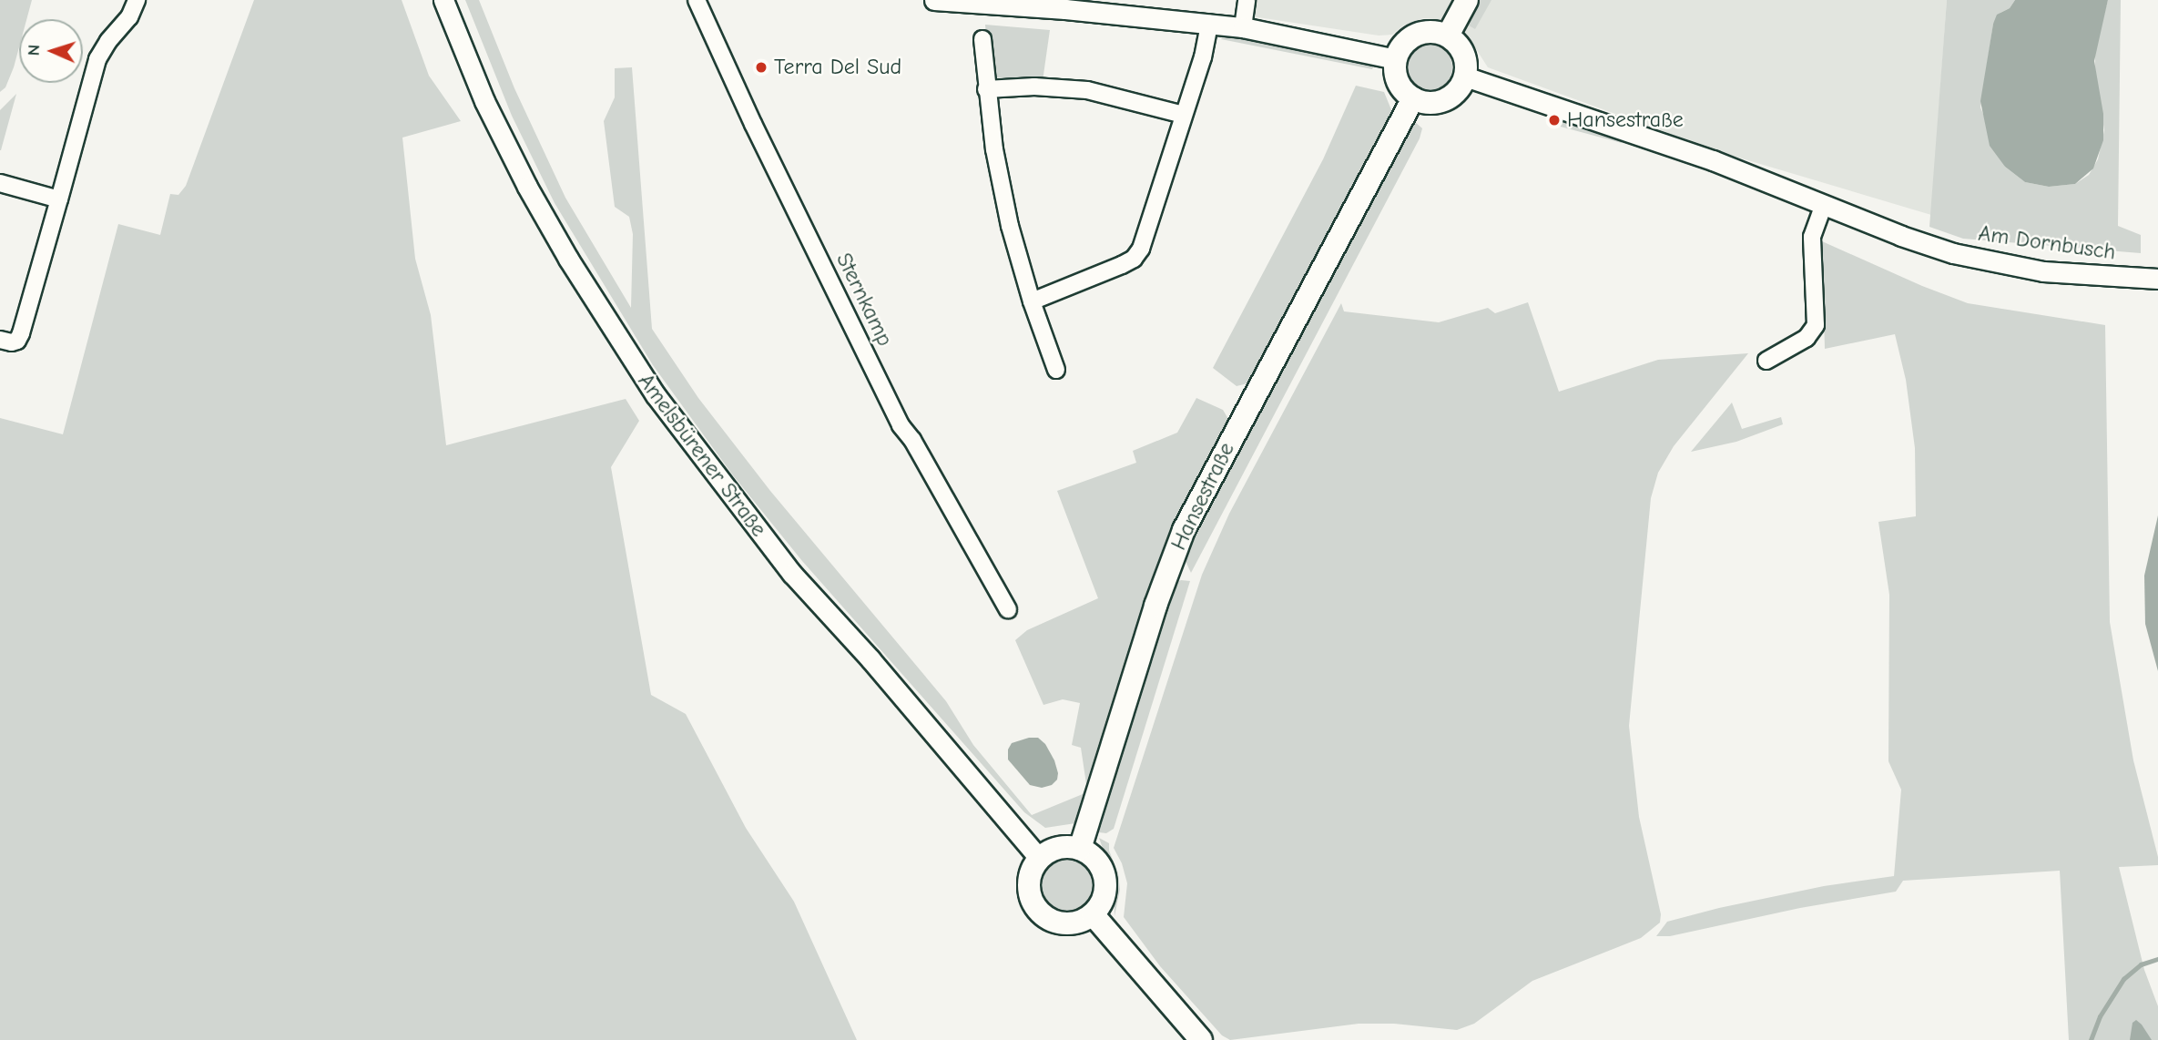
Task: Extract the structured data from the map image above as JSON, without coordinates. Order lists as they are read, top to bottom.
{
  "streets": {
    "main road": ["Hansestraße"],
    "street": ["Am Dornbusch", "Sternkamp", "Amelsbürener Straße"]
  },
  "crossings": [
    ["Am Dornbusch", "Hansestraße"],
    ["Amelsbürener Straße", "Hansestraße"]
  ],
  "places": ["Terra Del Sud", "Hansestraße"],
  "north": "left"
}
